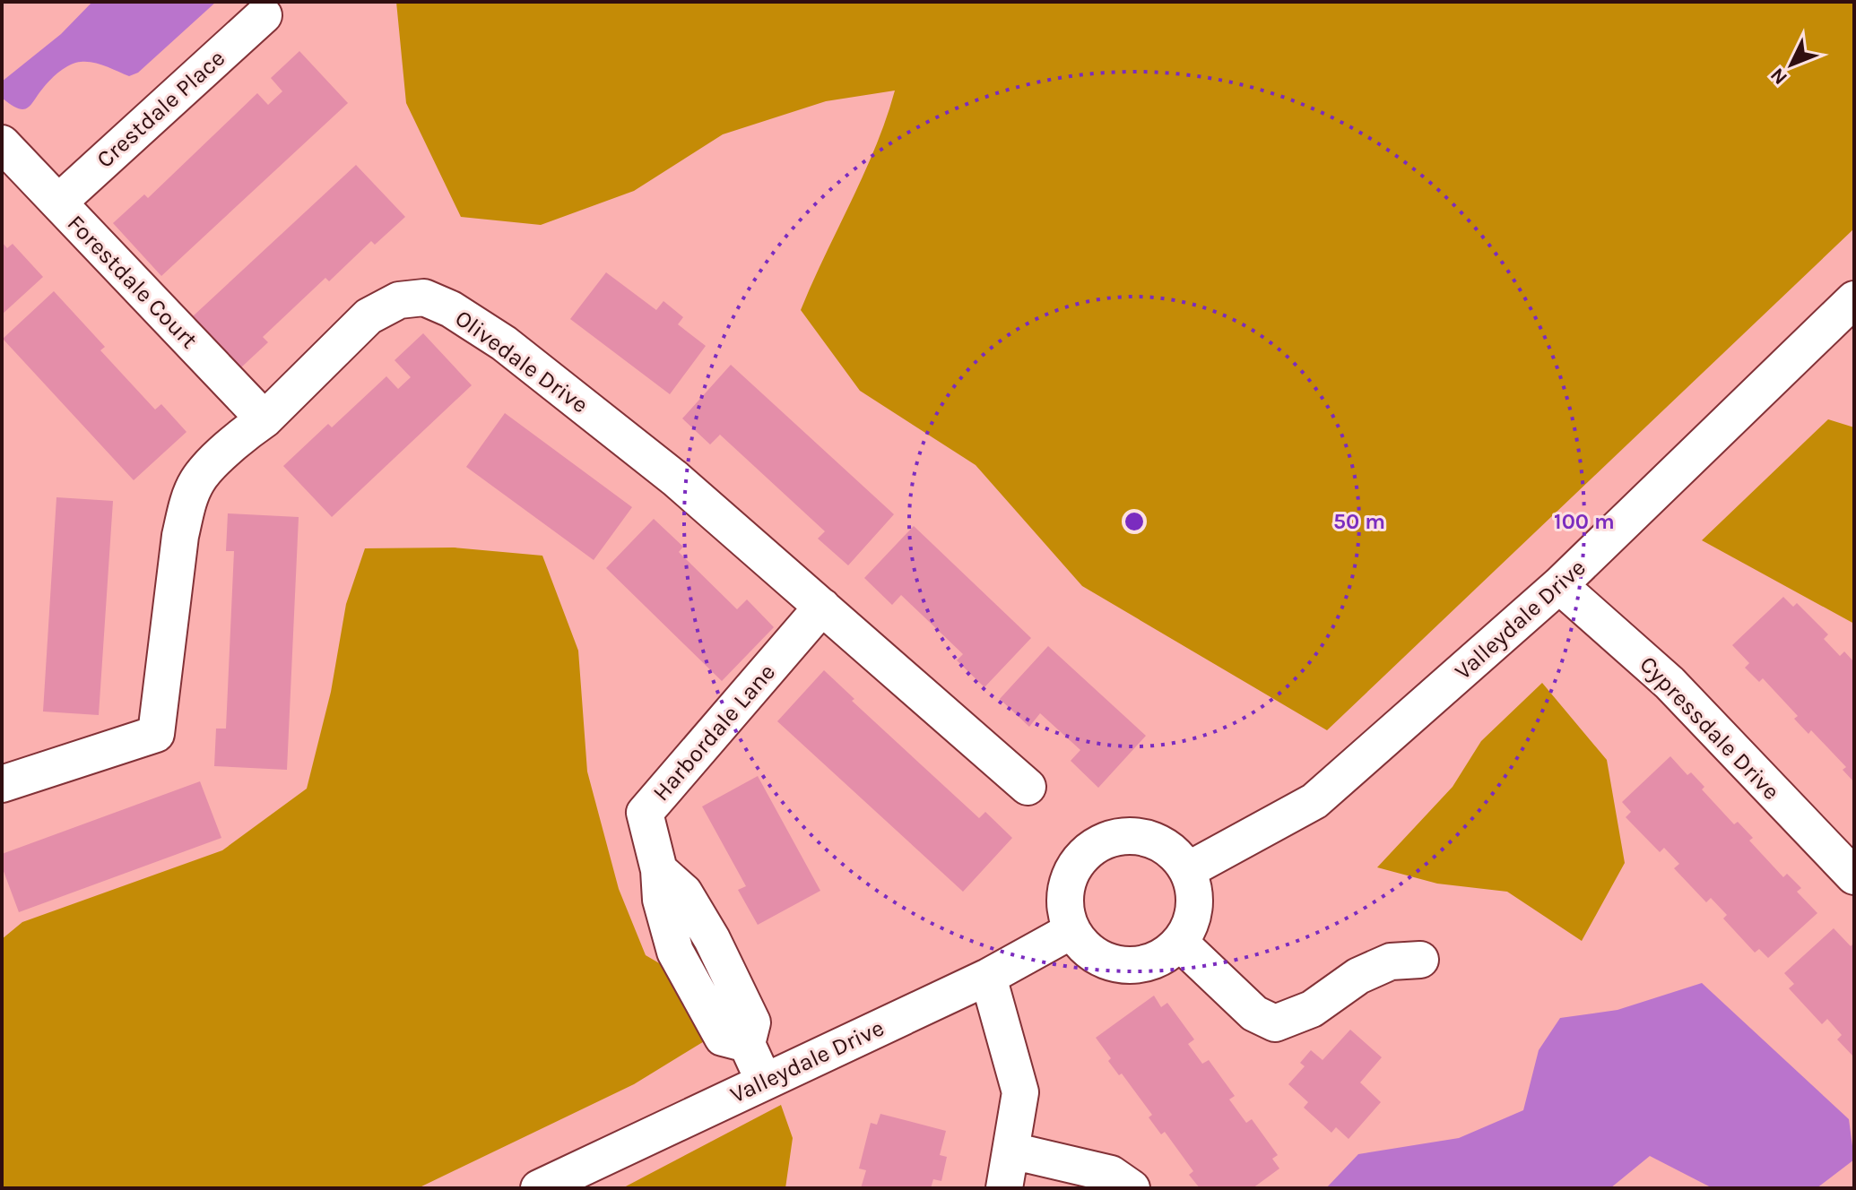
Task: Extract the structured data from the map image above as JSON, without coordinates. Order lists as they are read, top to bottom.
{
  "streets": {
    "street": [
      "Crestdale Place",
      "Forestdale Court",
      "Olivedale Drive",
      "Valleydale Drive",
      "Cypressdale Drive",
      "Harbordale Lane"
    ]
  },
  "crossings": [
    ["Crestdale Place", "Forestdale Court"],
    ["Forestdale Court", "Olivedale Drive"],
    ["Olivedale Drive", "Harbordale Lane"],
    ["Valleydale Drive", "Cypressdale Drive"]
  ],
  "north": "bottom left",
  "rings": ["50 m", "100 m"]
}
